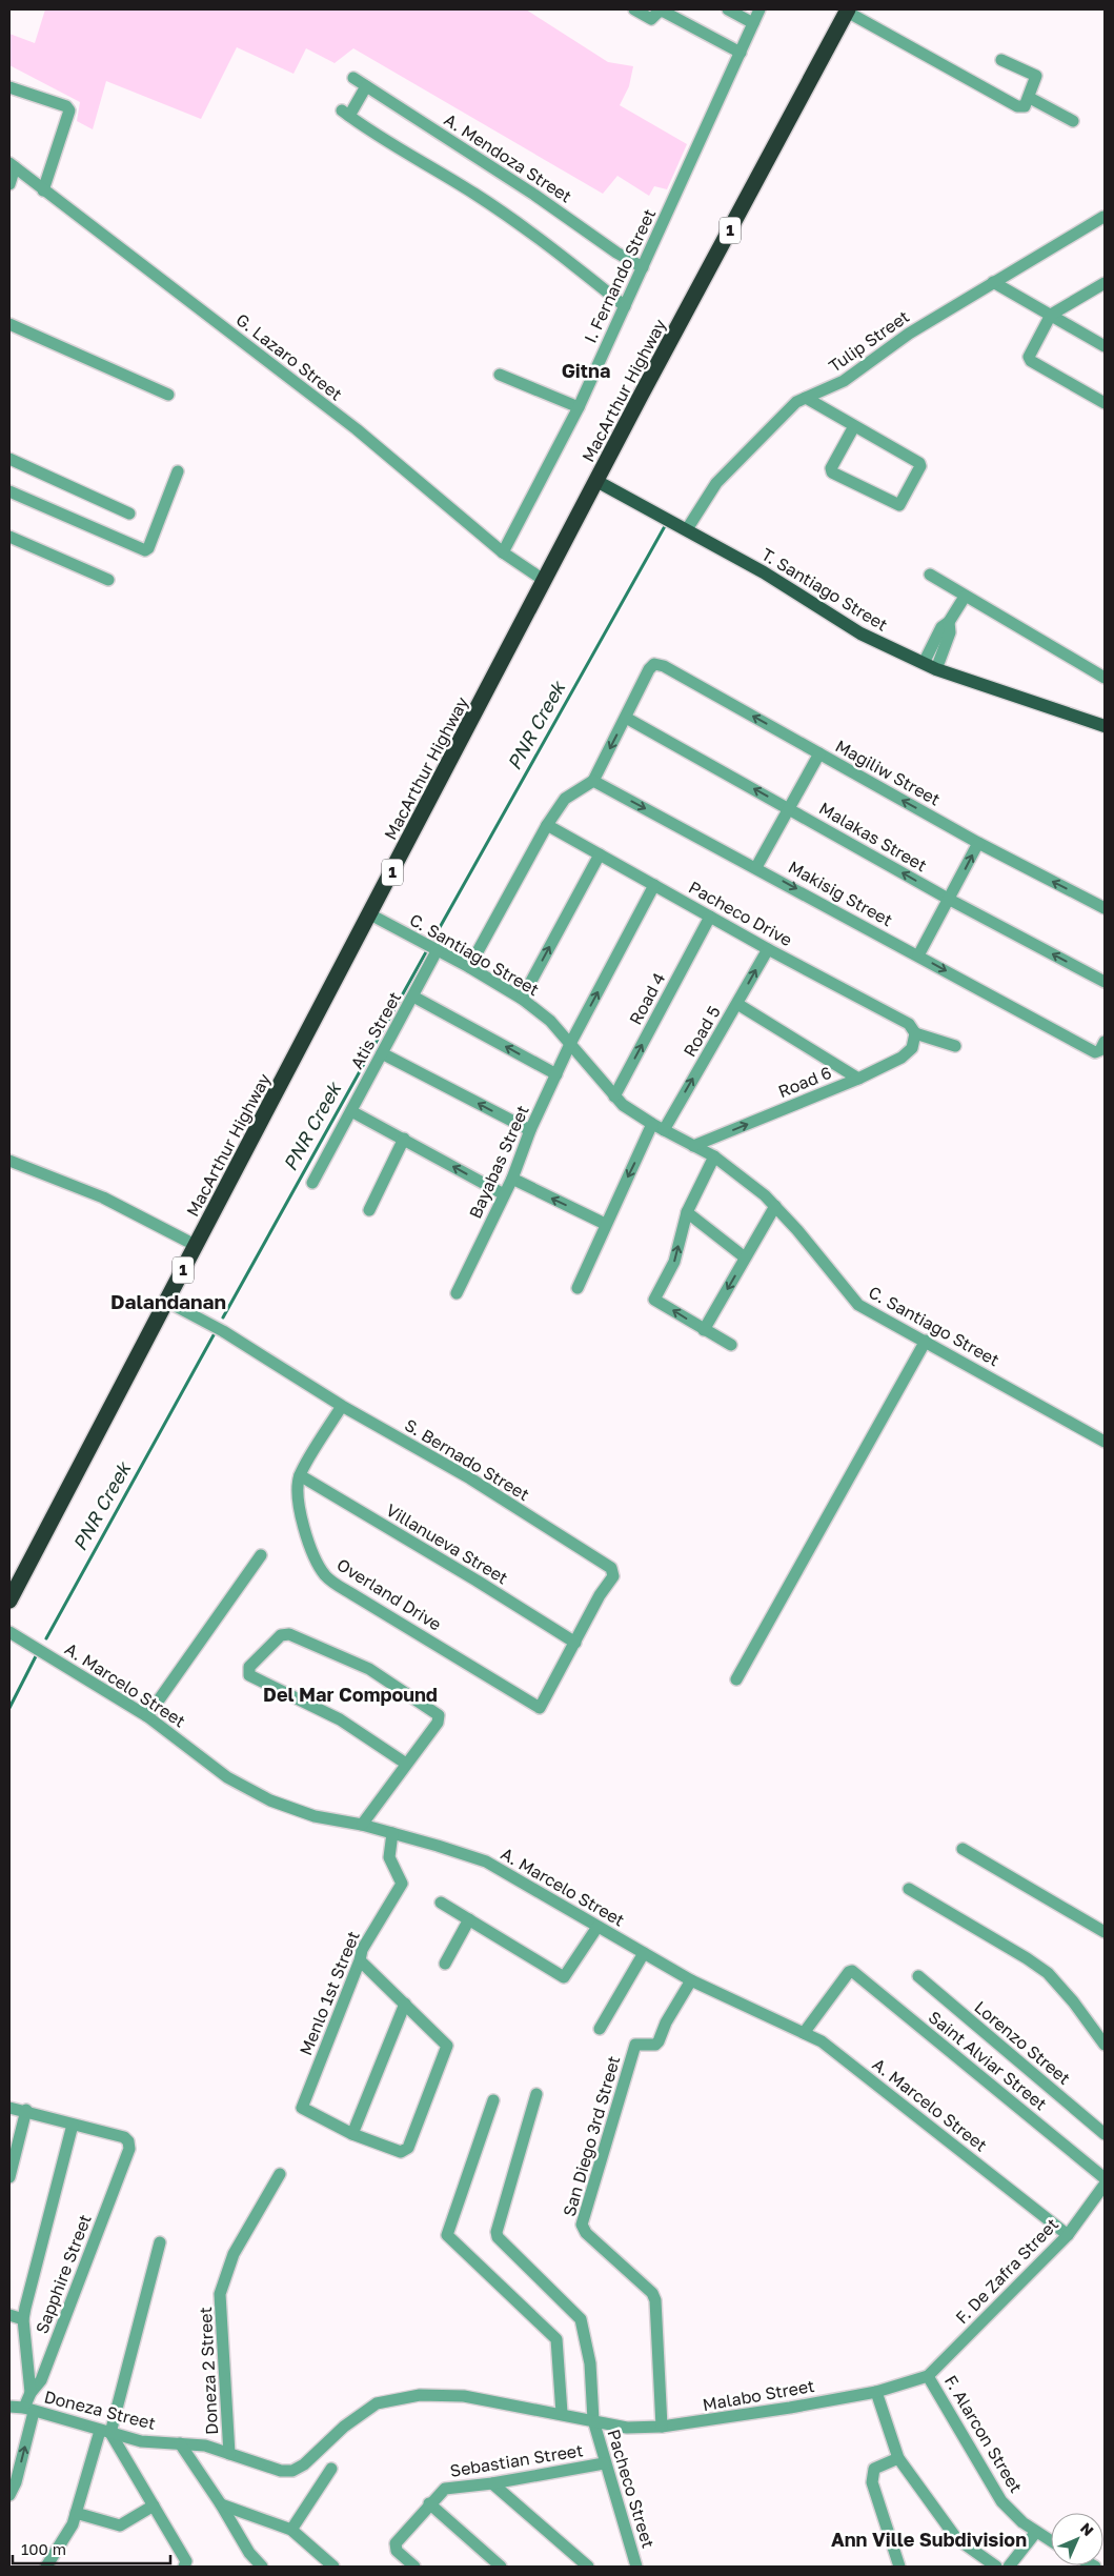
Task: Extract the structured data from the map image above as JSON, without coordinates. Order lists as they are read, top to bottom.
{
  "streets": {
    "highway": ["1", "MacArthur Highway"],
    "main road": ["T. Santiago Street"],
    "street": [
      "A. Mendoza Street",
      "I. Fernando Street",
      "Tulip Street",
      "G. Lazaro Street",
      "Magiliw Street",
      "Malakas Street",
      "Makisig Street",
      "Pacheco Drive",
      "C. Santiago Street",
      "Road 4",
      "Atis Street",
      "Road 5",
      "Road 6",
      "Bayabas Street",
      "S. Bernado Street",
      "Villanueva Street",
      "Overland Drive",
      "A. Marcelo Street",
      "Menlo 1st Street",
      "Lorenzo Street",
      "Saint Alviar Street",
      "San Diego 3rd Street",
      "F. De Zafra Street",
      "Sapphire Street",
      "Doneza 2 Street",
      "Malabo Street",
      "Doneza Street",
      "F. Alarcon Street",
      "Sebastian Street",
      "Pacheco Street"
    ]
  },
  "crossings": [
    ["A. Mendoza Street", "I. Fernando Street"],
    ["I. Fernando Street", "G. Lazaro Street"],
    ["Tulip Street", "T. Santiago Street"],
    ["G. Lazaro Street", "MacArthur Highway"],
    ["MacArthur Highway", "T. Santiago Street"],
    ["MacArthur Highway", "C. Santiago Street"],
    ["MacArthur Highway", "S. Bernado Street"],
    ["Magiliw Street", "Malakas Street"],
    ["Pacheco Drive", "Road 4"],
    ["Pacheco Drive", "Road 5"],
    ["Pacheco Drive", "Road 6"],
    ["Pacheco Drive", "Bayabas Street"],
    ["C. Santiago Street", "Road 4"],
    ["C. Santiago Street", "Atis Street"],
    ["C. Santiago Street", "Road 5"],
    ["C. Santiago Street", "Road 6"],
    ["C. Santiago Street", "Bayabas Street"],
    ["S. Bernado Street", "Villanueva Street"],
    ["S. Bernado Street", "Overland Drive"],
    ["Villanueva Street", "Overland Drive"],
    ["A. Marcelo Street", "Menlo 1st Street"],
    ["A. Marcelo Street", "Saint Alviar Street"],
    ["A. Marcelo Street", "San Diego 3rd Street"],
    ["A. Marcelo Street", "F. De Zafra Street"],
    ["San Diego 3rd Street", "Malabo Street"],
    ["F. De Zafra Street", "Malabo Street"],
    ["F. De Zafra Street", "F. Alarcon Street"],
    ["Sapphire Street", "Doneza Street"],
    ["Doneza 2 Street", "Doneza Street"],
    ["Malabo Street", "Doneza Street"],
    ["Malabo Street", "F. Alarcon Street"],
    ["Malabo Street", "Pacheco Street"],
    ["Sebastian Street", "Pacheco Street"]
  ],
  "one_way": [
    "Magiliw Street",
    "Malakas Street",
    "Makisig Street",
    "Road 4",
    "Road 5",
    "Road 6"
  ],
  "districts": [
    "Gitna",
    "Dalandanan",
    "Del Mar Compound",
    "Ann Ville Subdivision"
  ],
  "water": ["PNR Creek"],
  "scale_bar": "100 m",
  "north": "top right"
}
